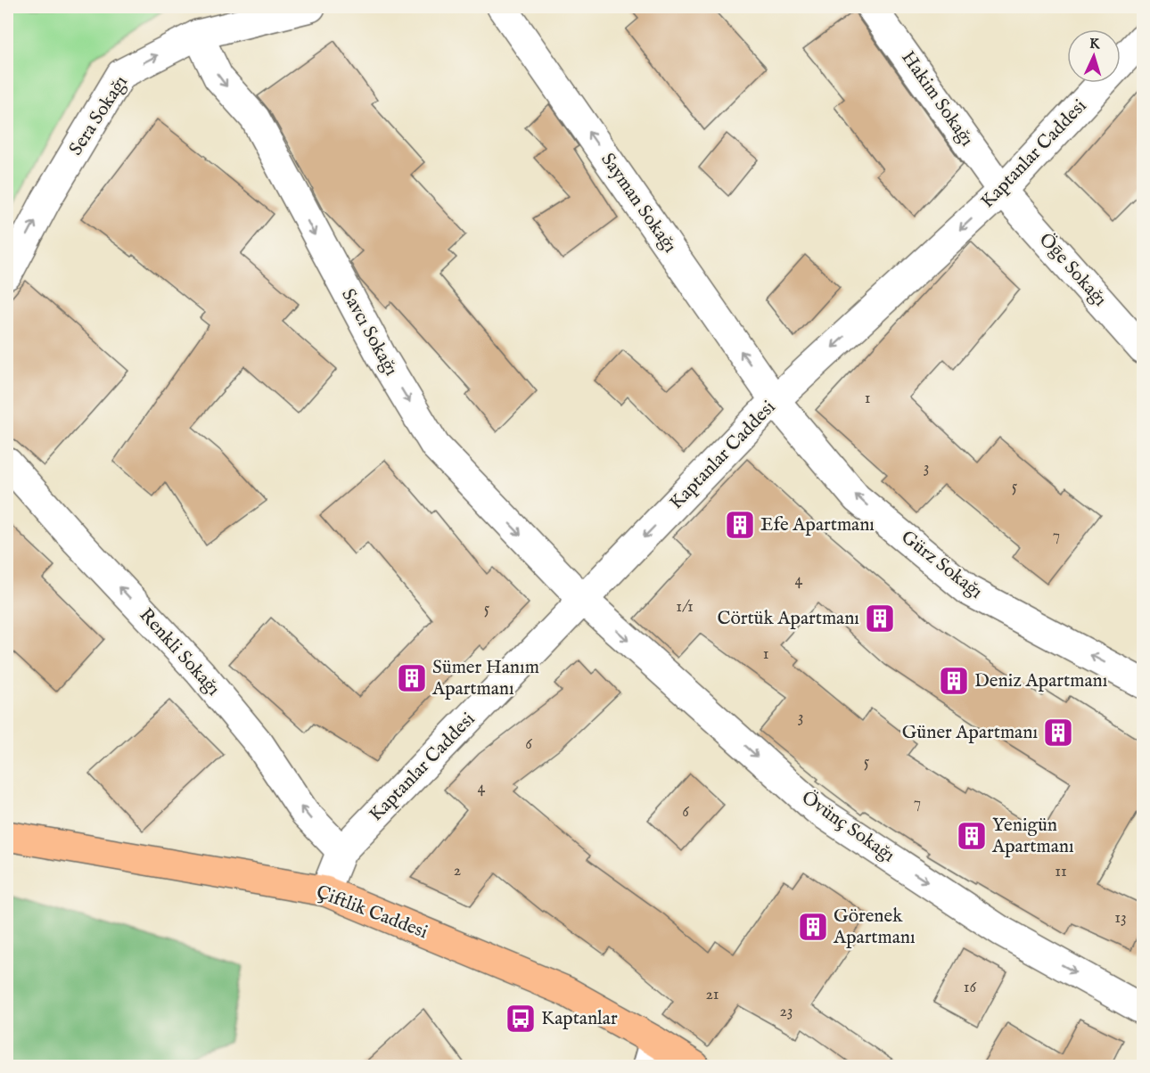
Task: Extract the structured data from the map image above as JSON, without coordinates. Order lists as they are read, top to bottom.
{
  "streets": {
    "main road": ["Çiftlik Caddesi"],
    "street": [
      "Hakim Sokağı",
      "Sera Sokağı",
      "Kaptanlar Caddesi",
      "Sayman Sokağı",
      "Öḡe Sokağı",
      "Savcı Sokağı",
      "Gürz Sokağı",
      "Renkli Sokağı",
      "Övünç Sokağı"
    ]
  },
  "crossings": [
    ["Hakim Sokağı", "Kaptanlar Caddesi"],
    ["Hakim Sokağı", "Öḡe Sokağı"],
    ["Sera Sokağı", "Savcı Sokağı"],
    ["Kaptanlar Caddesi", "Sayman Sokağı"],
    ["Kaptanlar Caddesi", "Öḡe Sokağı"],
    ["Kaptanlar Caddesi", "Savcı Sokağı"],
    ["Kaptanlar Caddesi", "Gürz Sokağı"],
    ["Kaptanlar Caddesi", "Renkli Sokağı"],
    ["Kaptanlar Caddesi", "Övünç Sokağı"],
    ["Kaptanlar Caddesi", "Çiftlik Caddesi"],
    ["Sayman Sokağı", "Gürz Sokağı"],
    ["Savcı Sokağı", "Övünç Sokağı"]
  ],
  "one_way": [
    "Sera Sokağı",
    "Kaptanlar Caddesi",
    "Sayman Sokağı",
    "Savcı Sokağı",
    "Gürz Sokağı",
    "Renkli Sokağı",
    "Övünç Sokağı"
  ],
  "places": {
    "building": [
      "Efe Apartmanı",
      "Cörtük Apartmanı",
      "Sümer Hanım Apartmanı",
      "Deniz Apartmanı",
      "Güner Apartmanı",
      "Yenigün Apartmanı",
      "Görenek Apartmanı"
    ],
    "bus stop": ["Kaptanlar"]
  },
  "house_numbers": [
    "1",
    "3",
    "5",
    "7",
    "4",
    "1/1",
    "5",
    "1",
    "3",
    "6",
    "5",
    "4",
    "7",
    "6",
    "2",
    "11",
    "13",
    "16",
    "21",
    "23"
  ],
  "north": "top"
}
